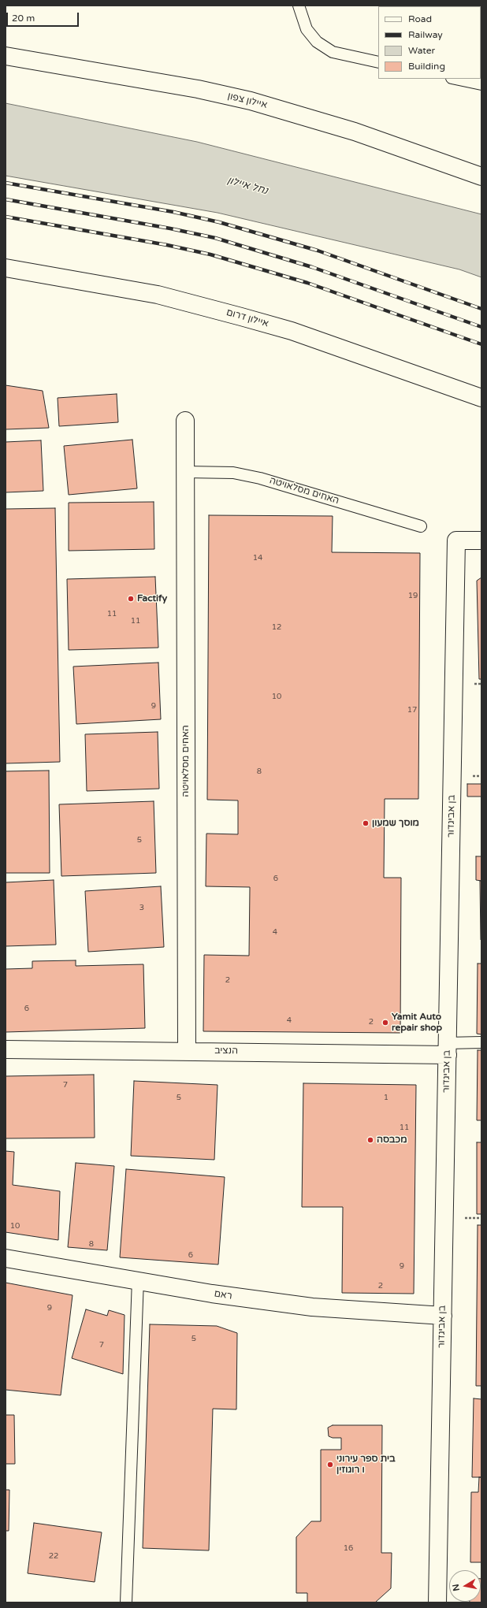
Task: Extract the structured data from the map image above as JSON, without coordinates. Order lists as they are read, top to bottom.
{
  "streets": {
    "main road": [
      "איילון צפון",
      "איילון דרום",
      "האחים מסלאויטה",
      "בן אביגדור",
      "הנציב",
      "ראם"
    ]
  },
  "crossings": [
    ["האחים מסלאויטה", "הנציב"],
    ["בן אביגדור", "הנציב"],
    ["בן אביגדור", "ראם"]
  ],
  "water": ["נחל איילון"],
  "places": [
    "Factify",
    "מוסך שמעון",
    "Yamit Auto repair shop",
    "מכבסה",
    "בית ספר עירוני ו רוגוזין"
  ],
  "house_numbers": [
    "14",
    "19",
    "11",
    "11",
    "12",
    "10",
    "9",
    "17",
    "8",
    "5",
    "6",
    "3",
    "4",
    "2",
    "6",
    "4",
    "2",
    "7",
    "5",
    "1",
    "11",
    "10",
    "8",
    "6",
    "9",
    "2",
    "9",
    "5",
    "7",
    "16",
    "22"
  ],
  "legend": [
    "Road",
    "Railway",
    "Water",
    "Building"
  ],
  "scale_bar": "20 m",
  "north": "left"
}
